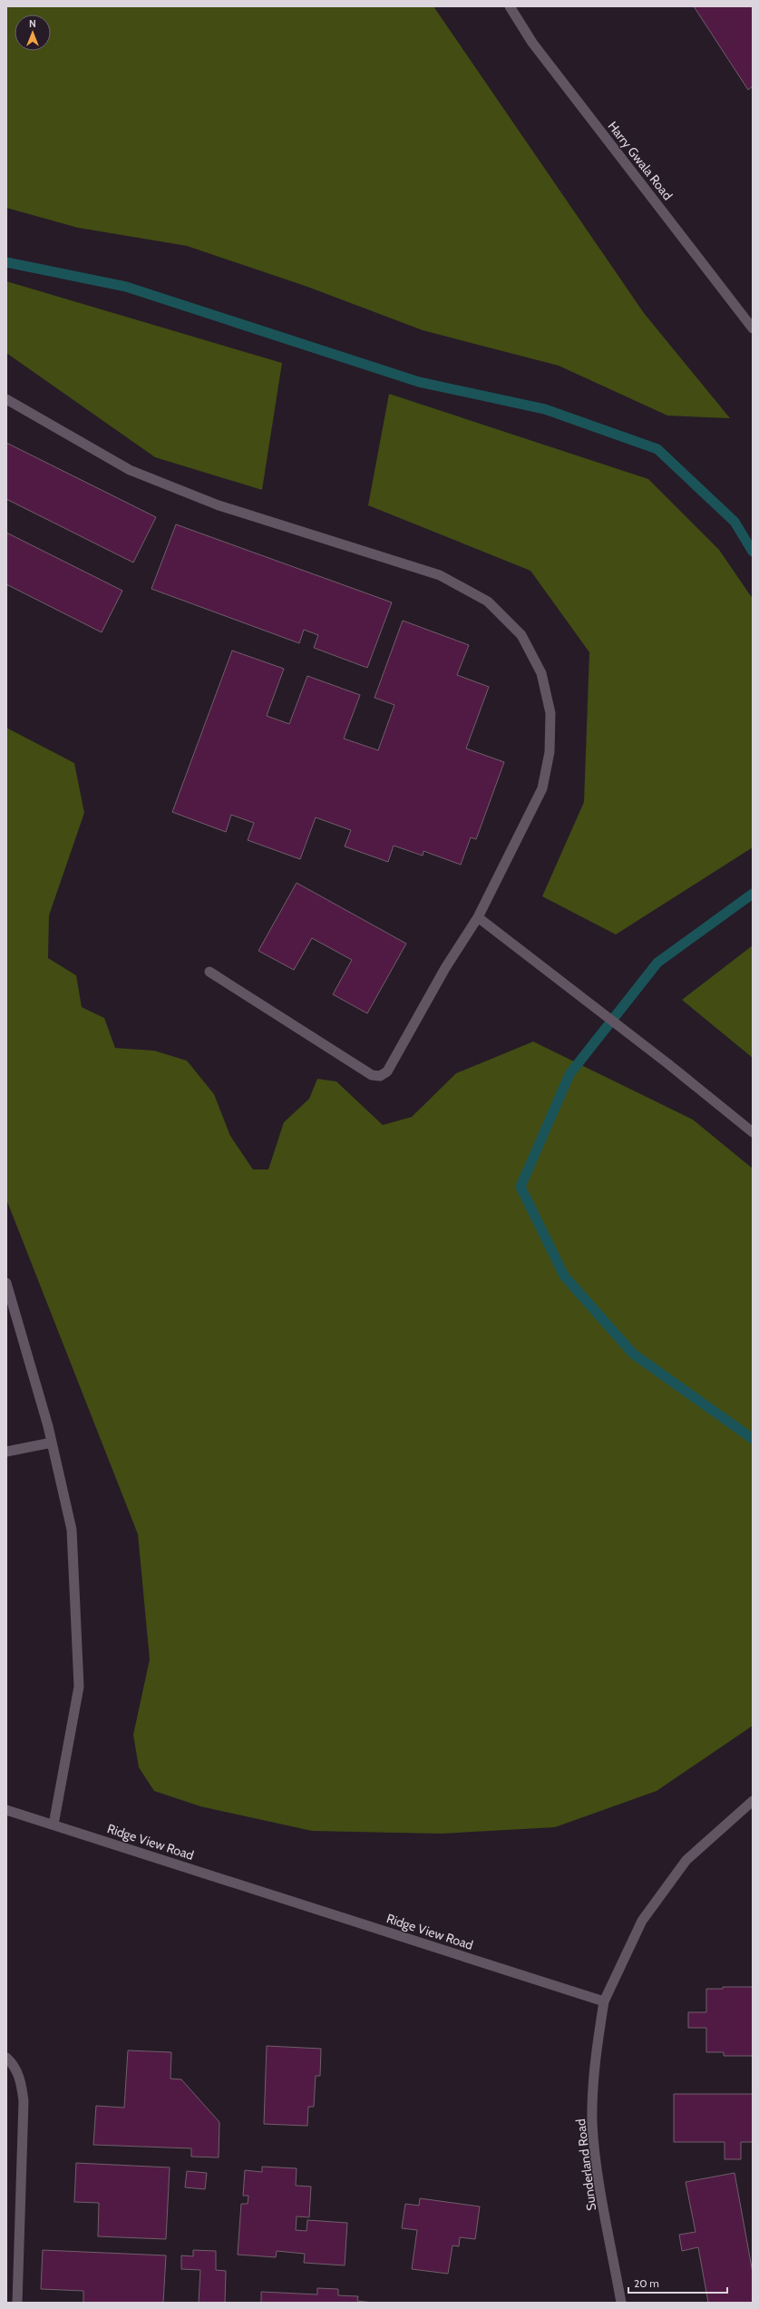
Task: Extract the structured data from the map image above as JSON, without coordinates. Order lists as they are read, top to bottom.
{
  "streets": {
    "street": ["Harry Gwala Road", "Ridge View Road", "Sunderland Road"]
  },
  "crossings": [
    ["Ridge View Road", "Sunderland Road"]
  ],
  "scale_bar": "20 m",
  "north": "top"
}
